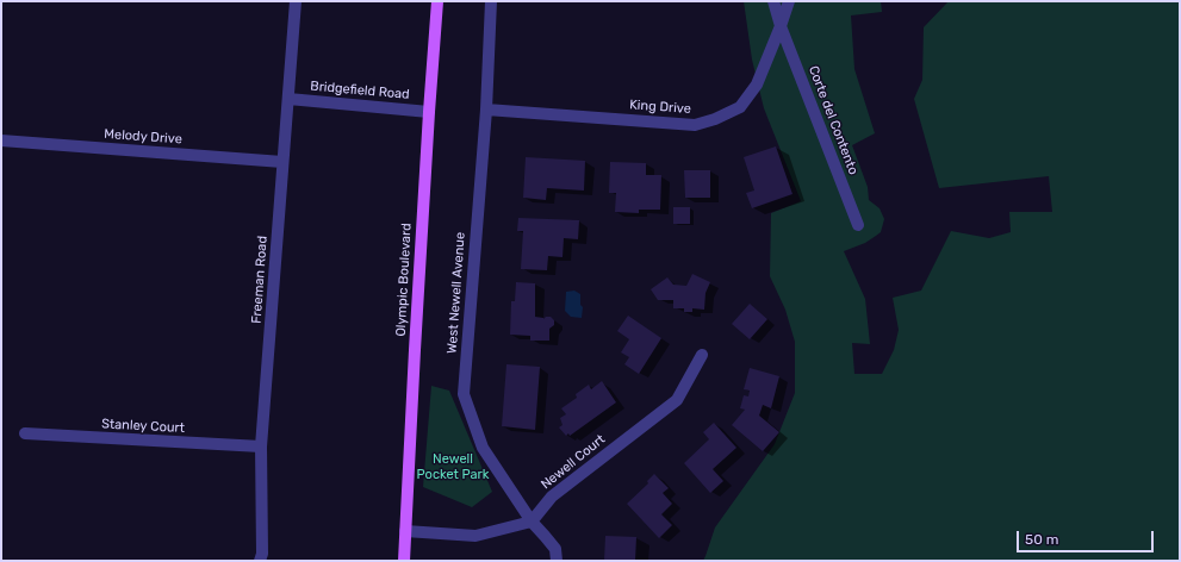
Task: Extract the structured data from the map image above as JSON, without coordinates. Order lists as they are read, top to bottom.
{
  "streets": {
    "main road": ["Olympic Boulevard"],
    "street": [
      "Bridgefield Road",
      "King Drive",
      "Corte del Contento",
      "Melody Drive",
      "Freeman Road",
      "West Newell Avenue",
      "Stanley Court",
      "Newell Court"
    ]
  },
  "crossings": [
    ["Bridgefield Road", "Freeman Road"],
    ["Bridgefield Road", "Olympic Boulevard"],
    ["King Drive", "Corte del Contento"],
    ["King Drive", "West Newell Avenue"],
    ["Melody Drive", "Freeman Road"],
    ["Freeman Road", "Stanley Court"],
    ["West Newell Avenue", "Newell Court"]
  ],
  "parks": ["Newell Pocket Park"],
  "scale_bar": "50 m"
}
